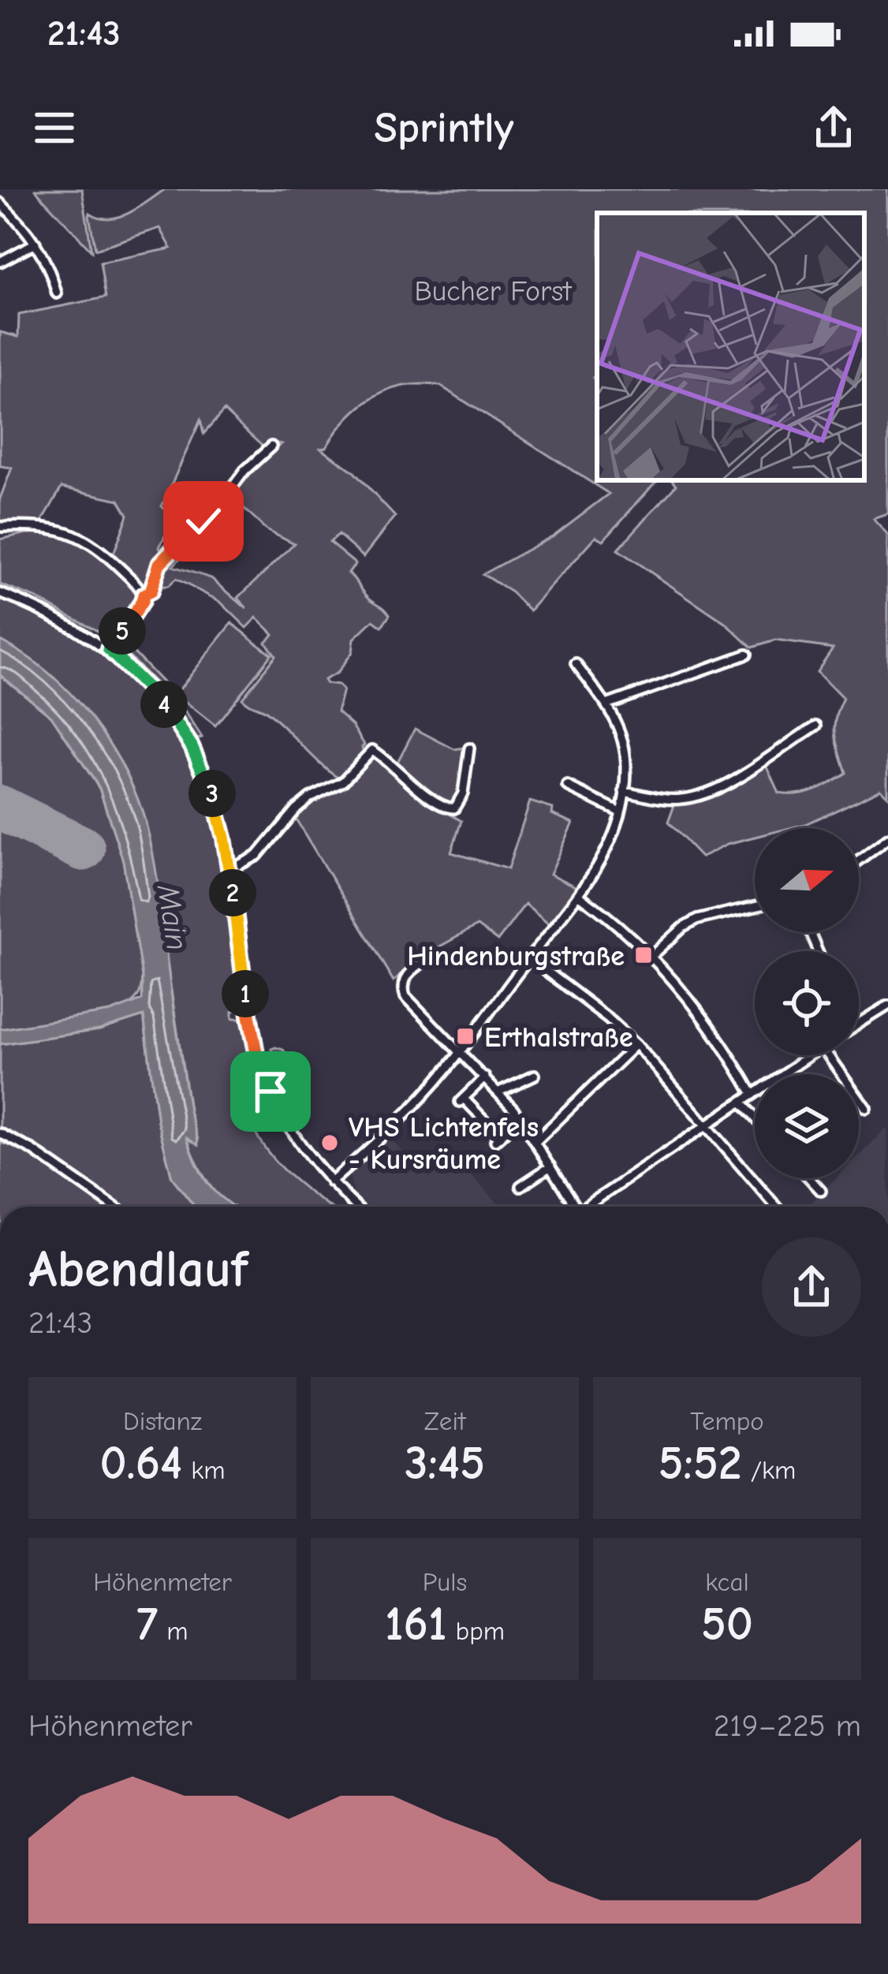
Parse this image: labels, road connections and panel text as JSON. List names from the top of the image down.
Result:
{
  "water": ["Main"],
  "parks": ["Bucher Forst"],
  "places": {
    "transit": ["Hindenburgstraße", "Erthalstraße"],
    "other": ["VHS Lichtenfels - Kursräume"]
  },
  "north": "right",
  "page": {
    "status": "21:43",
    "header": "Sprintly",
    "pins": [
      "5",
      "4",
      "3",
      "2",
      "1"
    ],
    "heading": ["Abendlauf", "21:43"],
    "stats": [
      ["Distanz", "0.64 km"],
      ["Zeit", "3:45"],
      ["Tempo", "5:52 /km"],
      ["Höhenmeter", "7 m"],
      ["Puls", "161 bpm"],
      ["kcal", "50"]
    ],
    "chart": ["Höhenmeter", "219–225 m"]
  }
}
